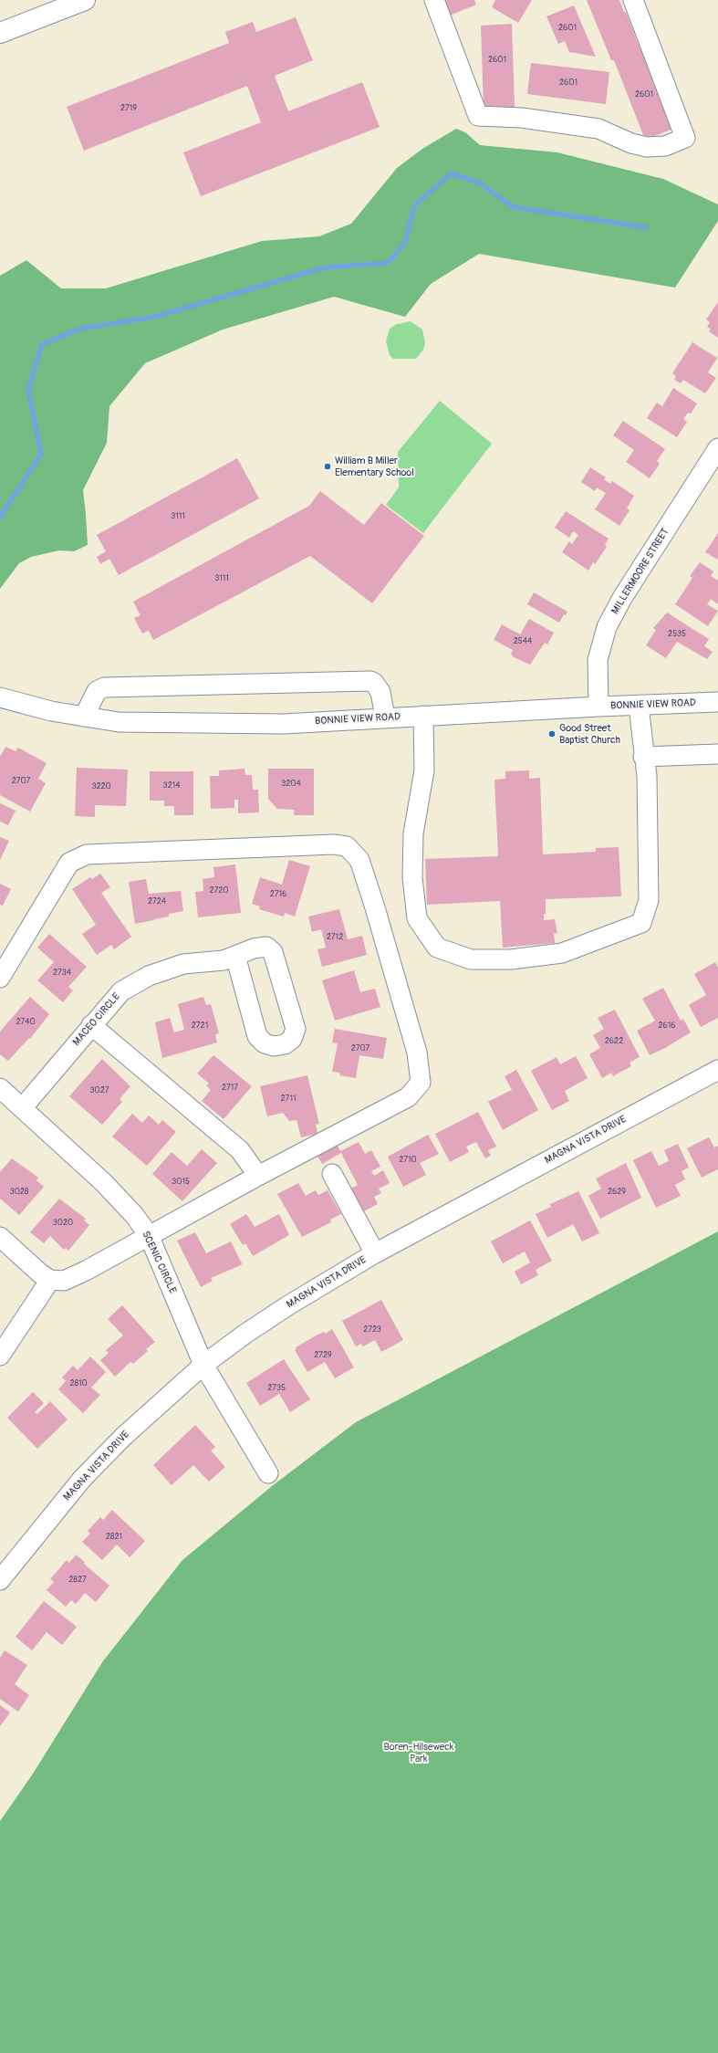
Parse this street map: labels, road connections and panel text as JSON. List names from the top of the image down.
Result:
{
  "streets": {
    "street": [
      "MILLERMOORE STREET",
      "BONNIE VIEW ROAD",
      "MACEO CIRCLE",
      "MAGNA VISTA DRIVE",
      "SCENIC CIRCLE"
    ]
  },
  "crossings": [
    ["MILLERMOORE STREET", "BONNIE VIEW ROAD"],
    ["MACEO CIRCLE", "SCENIC CIRCLE"],
    ["MAGNA VISTA DRIVE", "SCENIC CIRCLE"]
  ],
  "parks": ["Boren-Hilseweck Park"],
  "places": ["William B Miller Elementary School", "Good Street Baptist Church"],
  "house_numbers": [
    "2601",
    "2601",
    "2601",
    "2601",
    "2719",
    "3111",
    "3111",
    "2535",
    "2544",
    "2707",
    "3204",
    "3214",
    "3220",
    "2720",
    "2716",
    "2724",
    "2712",
    "2734",
    "2740",
    "2721",
    "2616",
    "2622",
    "2707",
    "2717",
    "3027",
    "2711",
    "2710",
    "3015",
    "3028",
    "2629",
    "3020",
    "2723",
    "2729",
    "2810",
    "2735",
    "2821",
    "2827"
  ]
}
